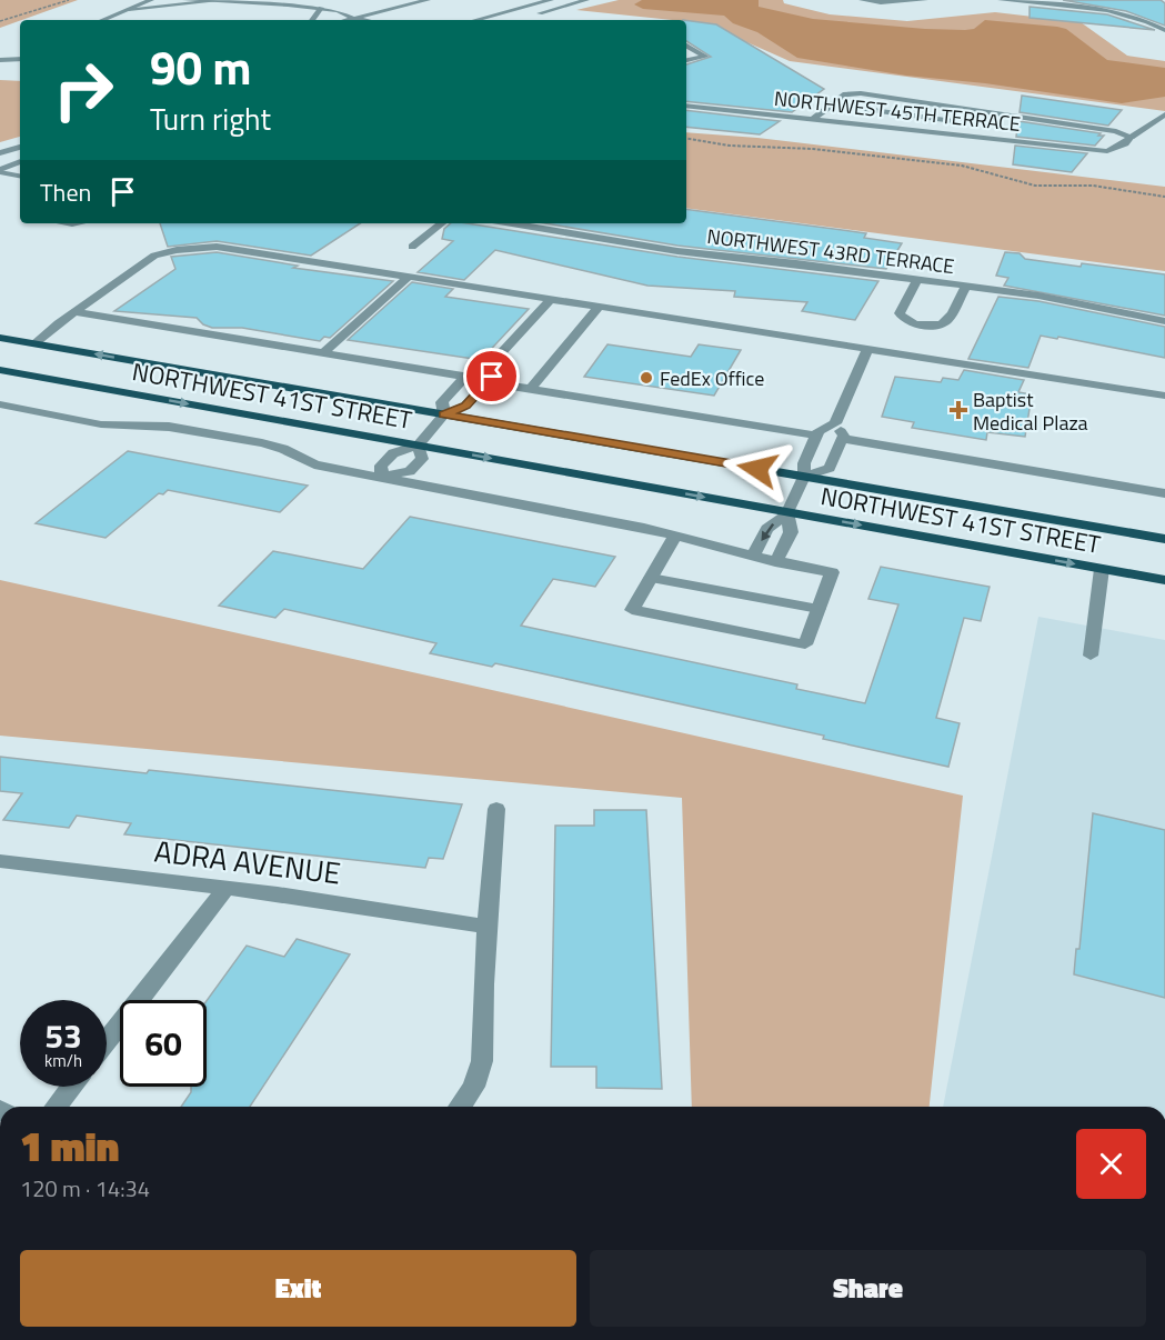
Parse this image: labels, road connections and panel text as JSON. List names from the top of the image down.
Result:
{
  "streets": {
    "main road": ["NORTHWEST 41ST STREET"],
    "street": ["NORTHWEST 45TH TERRACE", "NORTHWEST 43RD TERRACE", "ADRA AVENUE"]
  },
  "places": {
    "other": ["FedEx Office"],
    "health": ["Baptist Medical Plaza"]
  },
  "page": {
    "turn": ["90 m", "Turn right"],
    "then": "Then",
    "speed": "53 km/h",
    "limit": "60",
    "heading": ["1 min", "120 m · 14:34"],
    "buttons": ["Exit", "Share"]
  }
}
